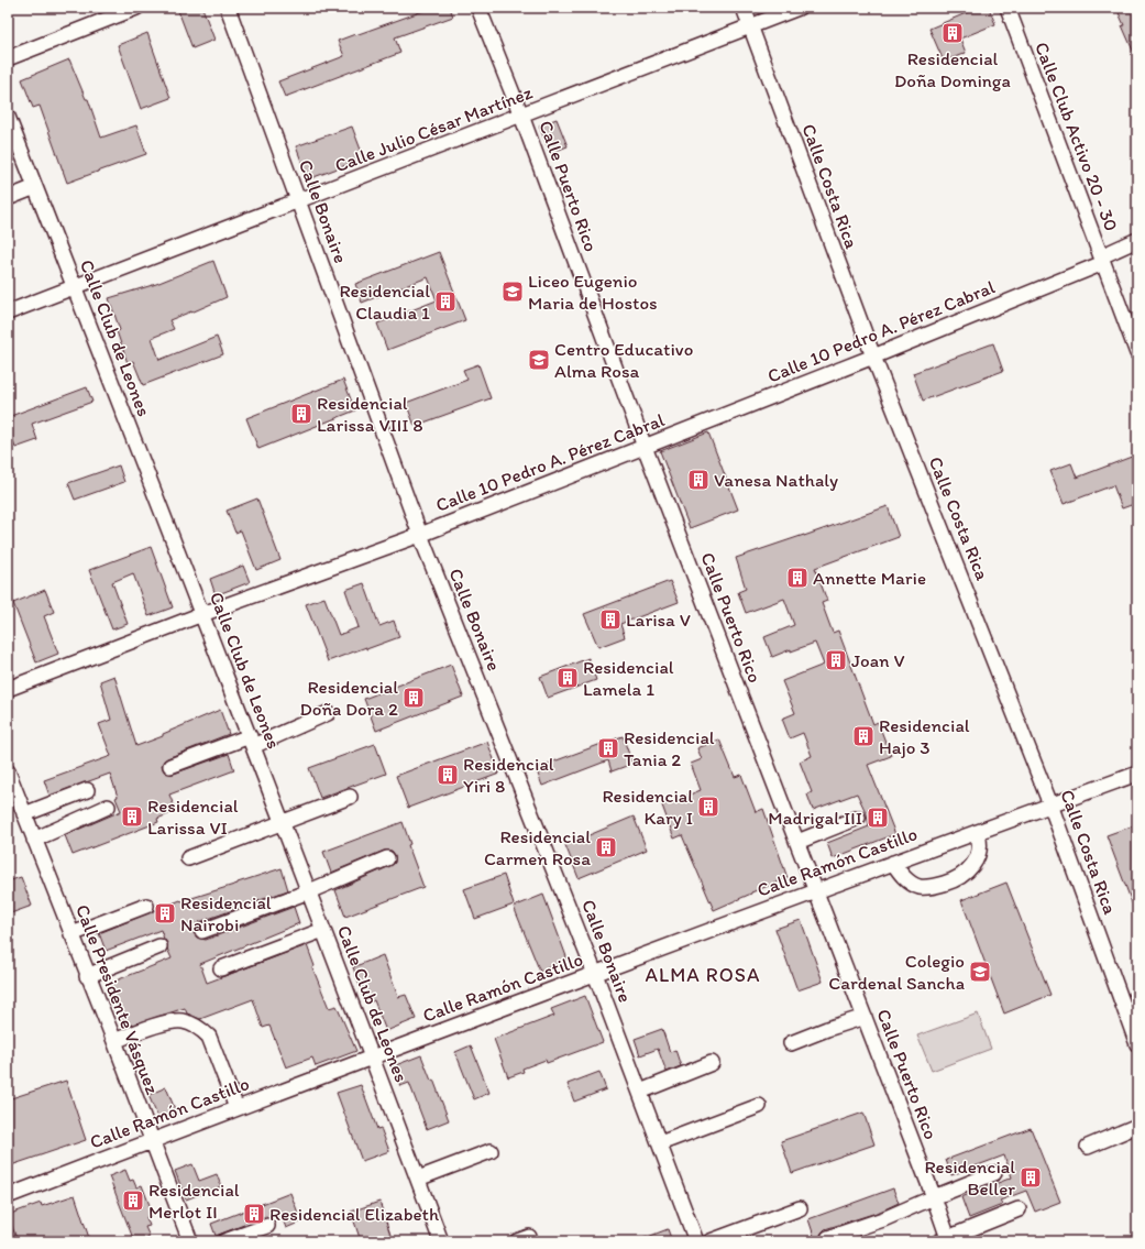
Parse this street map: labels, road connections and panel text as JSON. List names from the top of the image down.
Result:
{
  "streets": {
    "street": [
      "Calle Julio César Martínez",
      "Calle Club Activo 20 - 30",
      "Calle Puerto Rico",
      "Calle Costa Rica",
      "Calle Bonaire",
      "Calle 10 Pedro A. Pérez Cabral",
      "Calle Club de Leones",
      "Calle Ramón Castillo",
      "Calle Presidente Vásquez"
    ]
  },
  "crossings": [
    ["Calle Julio César Martínez", "Calle Puerto Rico"],
    ["Calle Julio César Martínez", "Calle Costa Rica"],
    ["Calle Julio César Martínez", "Calle Bonaire"],
    ["Calle Julio César Martínez", "Calle Club de Leones"],
    ["Calle Club Activo 20 - 30", "Calle 10 Pedro A. Pérez Cabral"],
    ["Calle Puerto Rico", "Calle 10 Pedro A. Pérez Cabral"],
    ["Calle Puerto Rico", "Calle Ramón Castillo"],
    ["Calle Costa Rica", "Calle 10 Pedro A. Pérez Cabral"],
    ["Calle Costa Rica", "Calle Ramón Castillo"],
    ["Calle Bonaire", "Calle 10 Pedro A. Pérez Cabral"],
    ["Calle Bonaire", "Calle Ramón Castillo"],
    ["Calle 10 Pedro A. Pérez Cabral", "Calle Club de Leones"],
    ["Calle Club de Leones", "Calle Ramón Castillo"],
    ["Calle Ramón Castillo", "Calle Presidente Vásquez"]
  ],
  "districts": ["ALMA ROSA"],
  "places": {
    "building": [
      "Residencial Doña Dominga",
      "Residencial Claudia 1",
      "Residencial Larissa VIII 8",
      "Vanesa Nathaly",
      "Annette Marie",
      "Larisa V",
      "Joan V",
      "Residencial Lamela 1",
      "Residencial Doña Dora 2",
      "Residencial Hajo 3",
      "Residencial Tania 2",
      "Residencial Yiri 8",
      "Residencial Kary I",
      "Residencial Larissa VI",
      "Madrigal III",
      "Residencial Carmen Rosa",
      "Residencial Nairobi",
      "Residencial Beller",
      "Residencial Merlot II",
      "Residencial Elizabeth"
    ],
    "school or university": ["Liceo Eugenio Maria de Hostos", "Centro Educativo Alma Rosa", "Colegio Cardenal Sancha"]
  }
}
